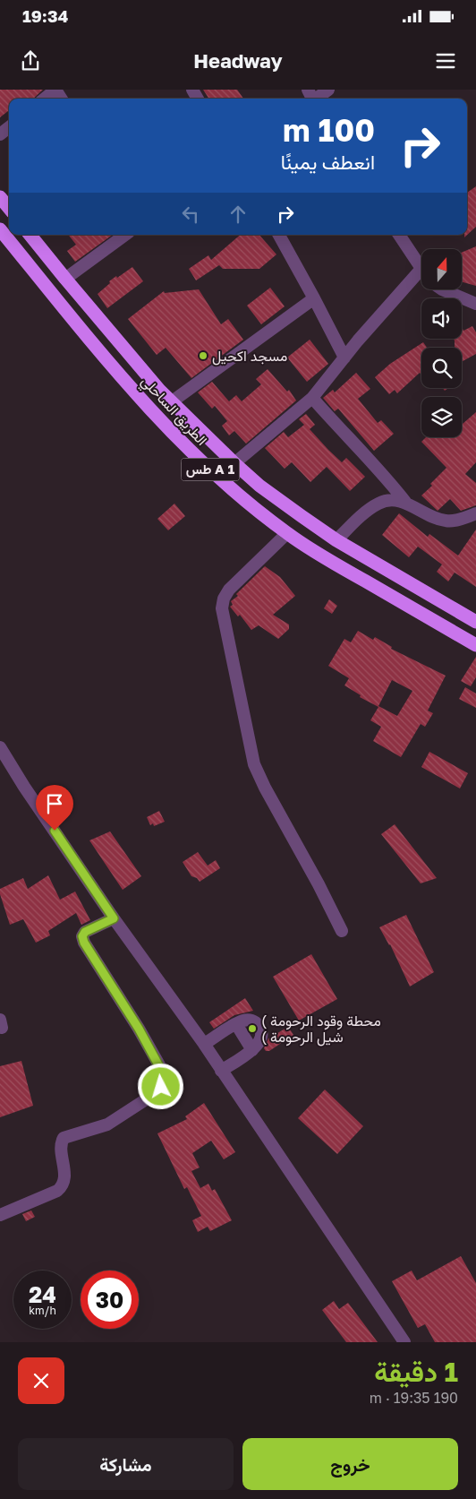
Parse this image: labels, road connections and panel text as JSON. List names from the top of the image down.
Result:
{
  "streets": {
    "highway": ["الطريق الساحلي", "طس A 1"]
  },
  "places": ["مسجد اكحيل", "( محطة وقود الرحومة ( شيل الرحومة"],
  "north": "top",
  "page": {
    "status": "19:34",
    "header": "Headway",
    "turn": ["100 m", "انعطف يمينًا"],
    "speed": "24 km/h",
    "limit": "30",
    "heading": ["1 دقيقة", "190 m · 19:35"],
    "buttons": ["خروج", "مشاركة"]
  }
}
